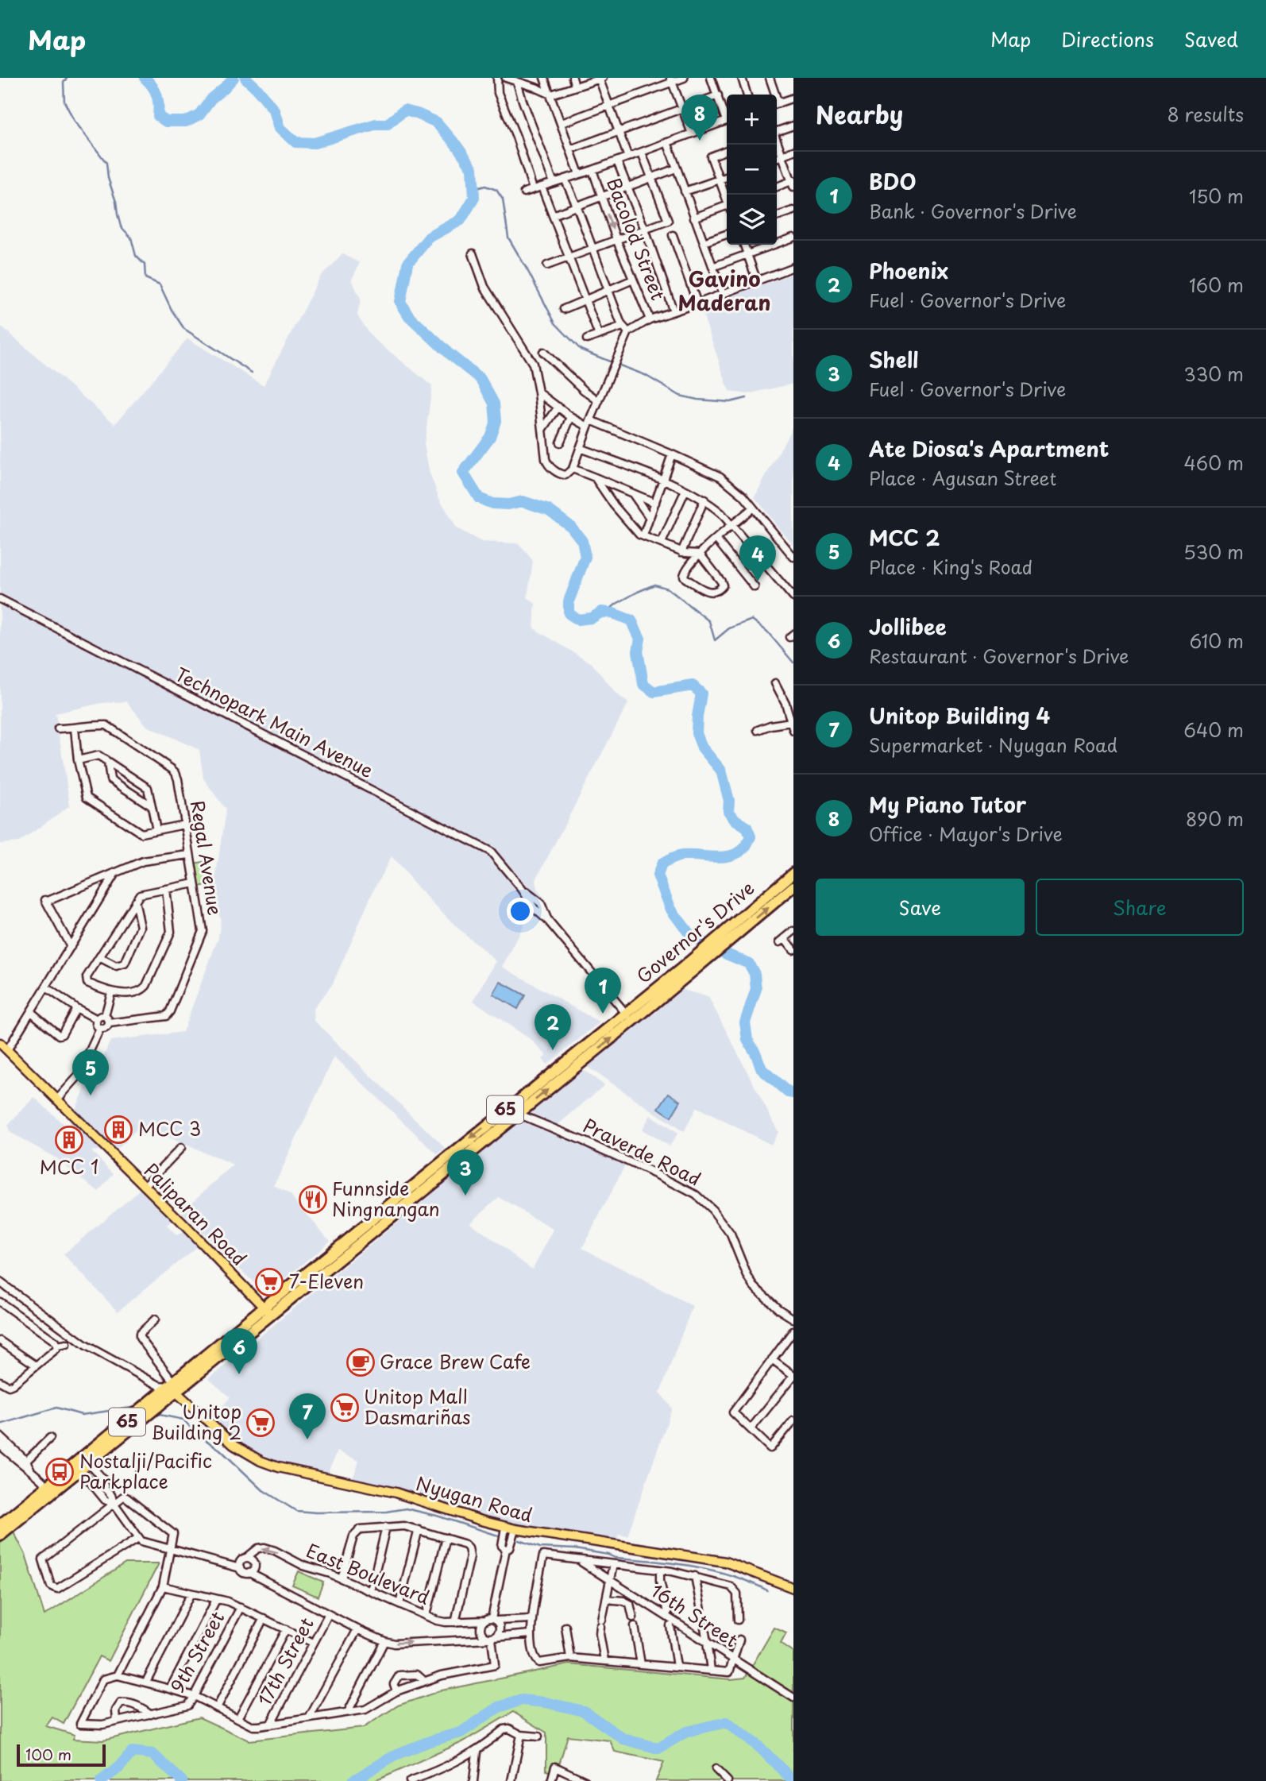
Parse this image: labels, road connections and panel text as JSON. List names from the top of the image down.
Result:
{
  "streets": {
    "highway": ["Governor's Drive", "65"],
    "main road": ["Paliparan Road", "Nyugan Road"],
    "street": [
      "Bacolod Street",
      "Technopark Main Avenue",
      "Regal Avenue",
      "Praverde Road",
      "East Boulevard",
      "16th Street",
      "9th Street",
      "17th Street"
    ]
  },
  "crossings": [
    ["Technopark Main Avenue", "Governor's Drive"],
    ["Governor's Drive", "Praverde Road"],
    ["Governor's Drive", "Paliparan Road"],
    ["Governor's Drive", "Nyugan Road"]
  ],
  "districts": ["Gavino Maderan"],
  "places": {
    "building": ["MCC 3", "MCC 1"],
    "restaurant": ["Funnside Ningnangan"],
    "supermarket": ["7-Eleven", "Unitop Mall Dasmariñas", "Unitop Building 2"],
    "cafe": ["Grace Brew Cafe"],
    "bus stop": ["Nostalji/Pacific Parkplace"]
  },
  "scale_bar": "100 m",
  "page": {
    "header": "Map",
    "nav": ["Map", "Directions", "Saved"],
    "heading": ["Nearby", "8 results"],
    "map_buttons": ["+", "−"],
    "pins": [
      "8",
      "4",
      "1",
      "2",
      "5",
      "3",
      "6",
      "7"
    ],
    "list": [
      {
        "mark": "1",
        "name": "BDO",
        "note": "Bank · Governor's Drive",
        "value": "150 m"
      },
      {
        "mark": "2",
        "name": "Phoenix",
        "note": "Fuel · Governor's Drive",
        "value": "160 m"
      },
      {
        "mark": "3",
        "name": "Shell",
        "note": "Fuel · Governor's Drive",
        "value": "330 m"
      },
      {
        "mark": "4",
        "name": "Ate Diosa's Apartment",
        "note": "Place · Agusan Street",
        "value": "460 m"
      },
      {
        "mark": "5",
        "name": "MCC 2",
        "note": "Place · King's Road",
        "value": "530 m"
      },
      {
        "mark": "6",
        "name": "Jollibee",
        "note": "Restaurant · Governor's Drive",
        "value": "610 m"
      },
      {
        "mark": "7",
        "name": "Unitop Building 4",
        "note": "Supermarket · Nyugan Road",
        "value": "640 m"
      },
      {
        "mark": "8",
        "name": "My Piano Tutor",
        "note": "Office · Mayor's Drive",
        "value": "890 m"
      }
    ],
    "buttons": ["Save", "Share"],
    "scale": "100 m"
  }
}
